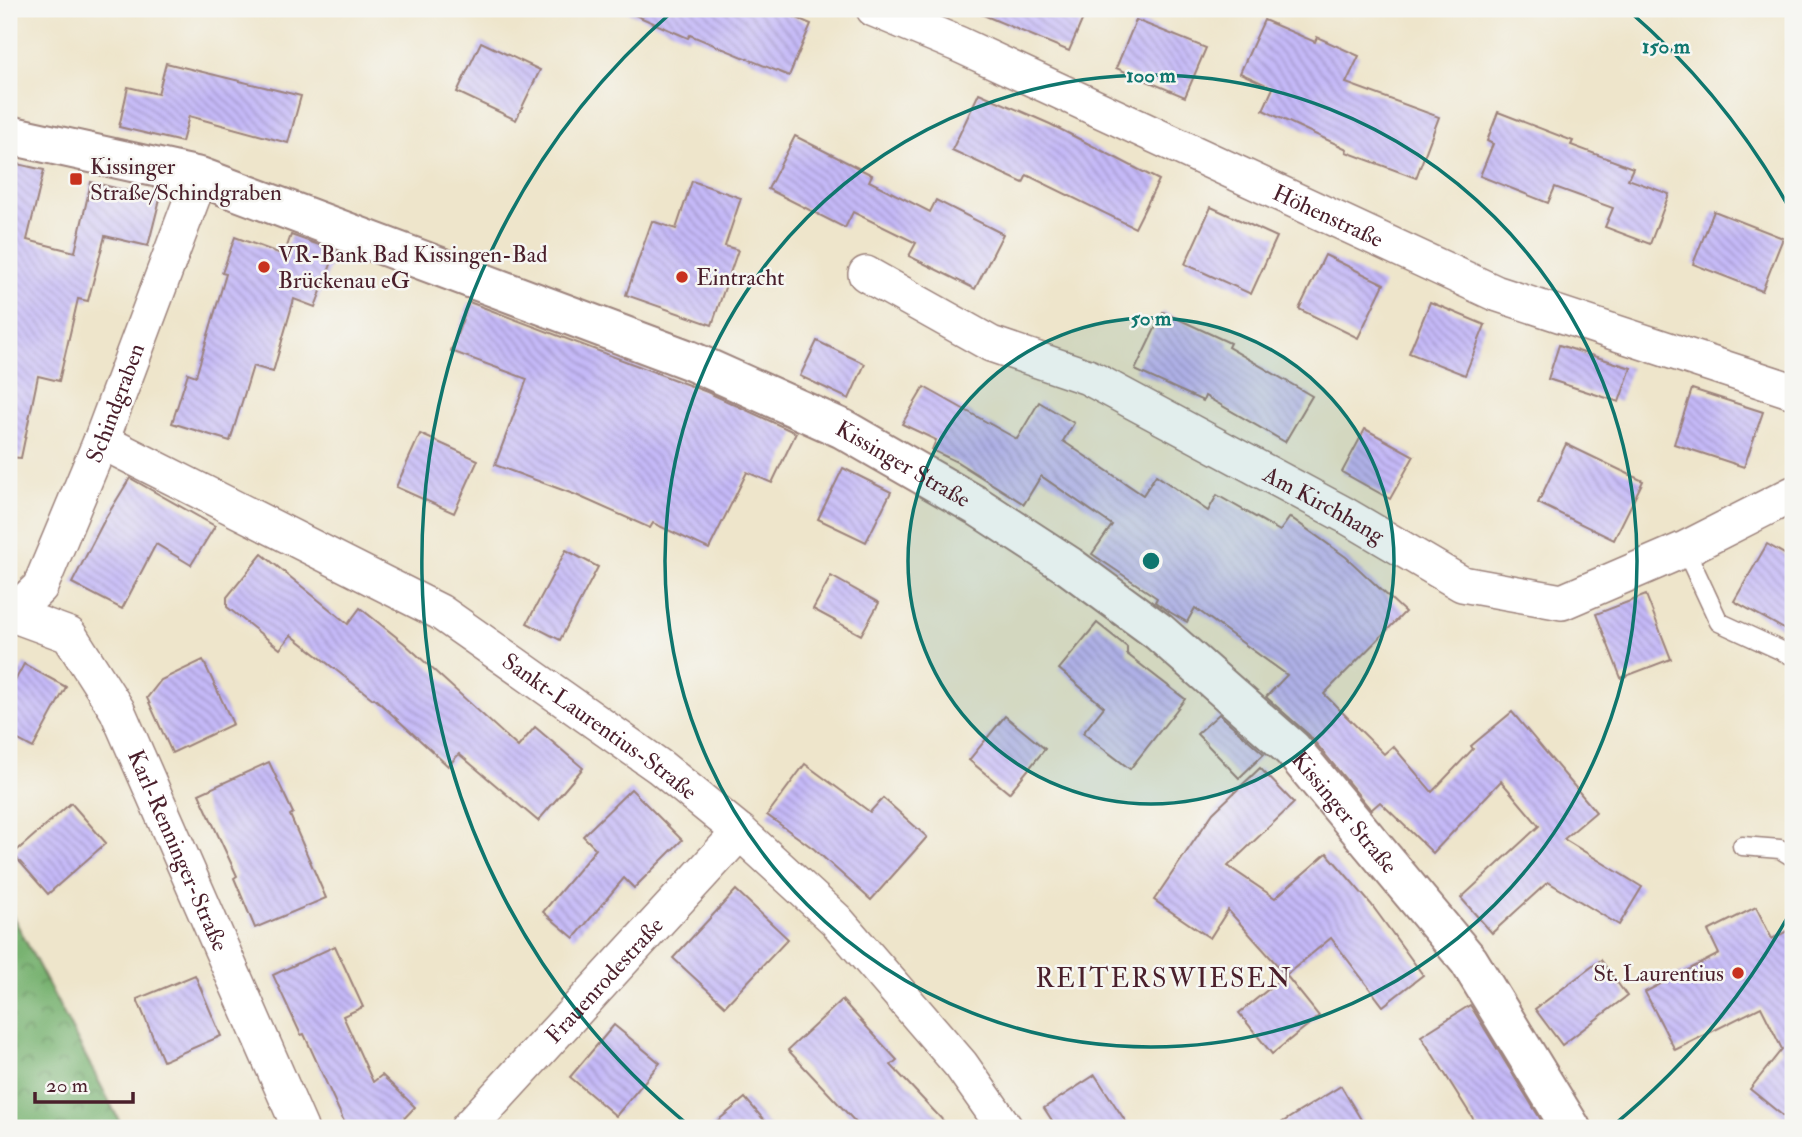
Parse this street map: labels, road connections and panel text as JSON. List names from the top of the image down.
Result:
{
  "streets": {
    "street": [
      "Höhenstraße",
      "Schindgraben",
      "Kissinger Straße",
      "Am Kirchhang",
      "Sankt-Laurentius-Straße",
      "Karl-Renninger-Straße",
      "Frauenrodestraße"
    ]
  },
  "crossings": [
    ["Schindgraben", "Kissinger Straße"],
    ["Schindgraben", "Sankt-Laurentius-Straße"],
    ["Schindgraben", "Karl-Renninger-Straße"],
    ["Sankt-Laurentius-Straße", "Frauenrodestraße"]
  ],
  "districts": ["REITERSWIESEN"],
  "places": {
    "transit": ["Kissinger Straße/Schindgraben"],
    "other": ["VR-Bank Bad Kissingen-Bad Brückenau eG", "Eintracht", "St. Laurentius"]
  },
  "scale_bar": "20 m",
  "rings": ["150 m", "100 m", "50 m"]
}
